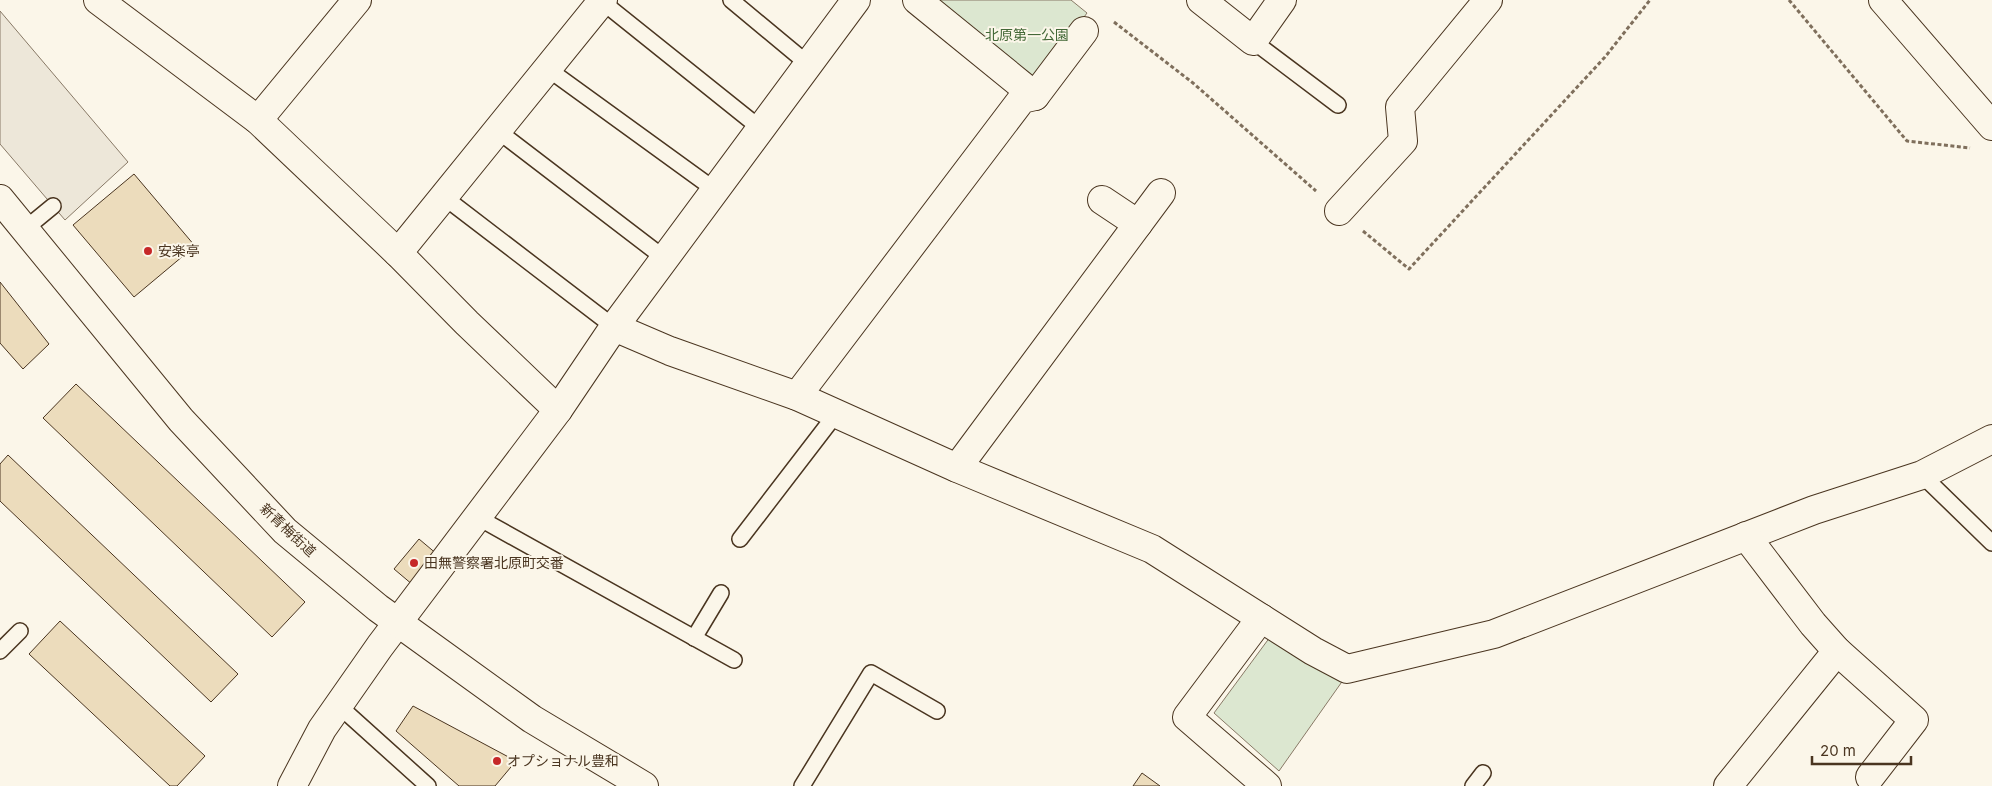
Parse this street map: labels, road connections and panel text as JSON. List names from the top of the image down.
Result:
{
  "streets": {
    "street": ["新青梅街道"]
  },
  "parks": ["北原第一公園"],
  "places": ["安楽亭", "田無警察署北原町交番", "オプショナル豊和"],
  "scale_bar": "20 m"
}
